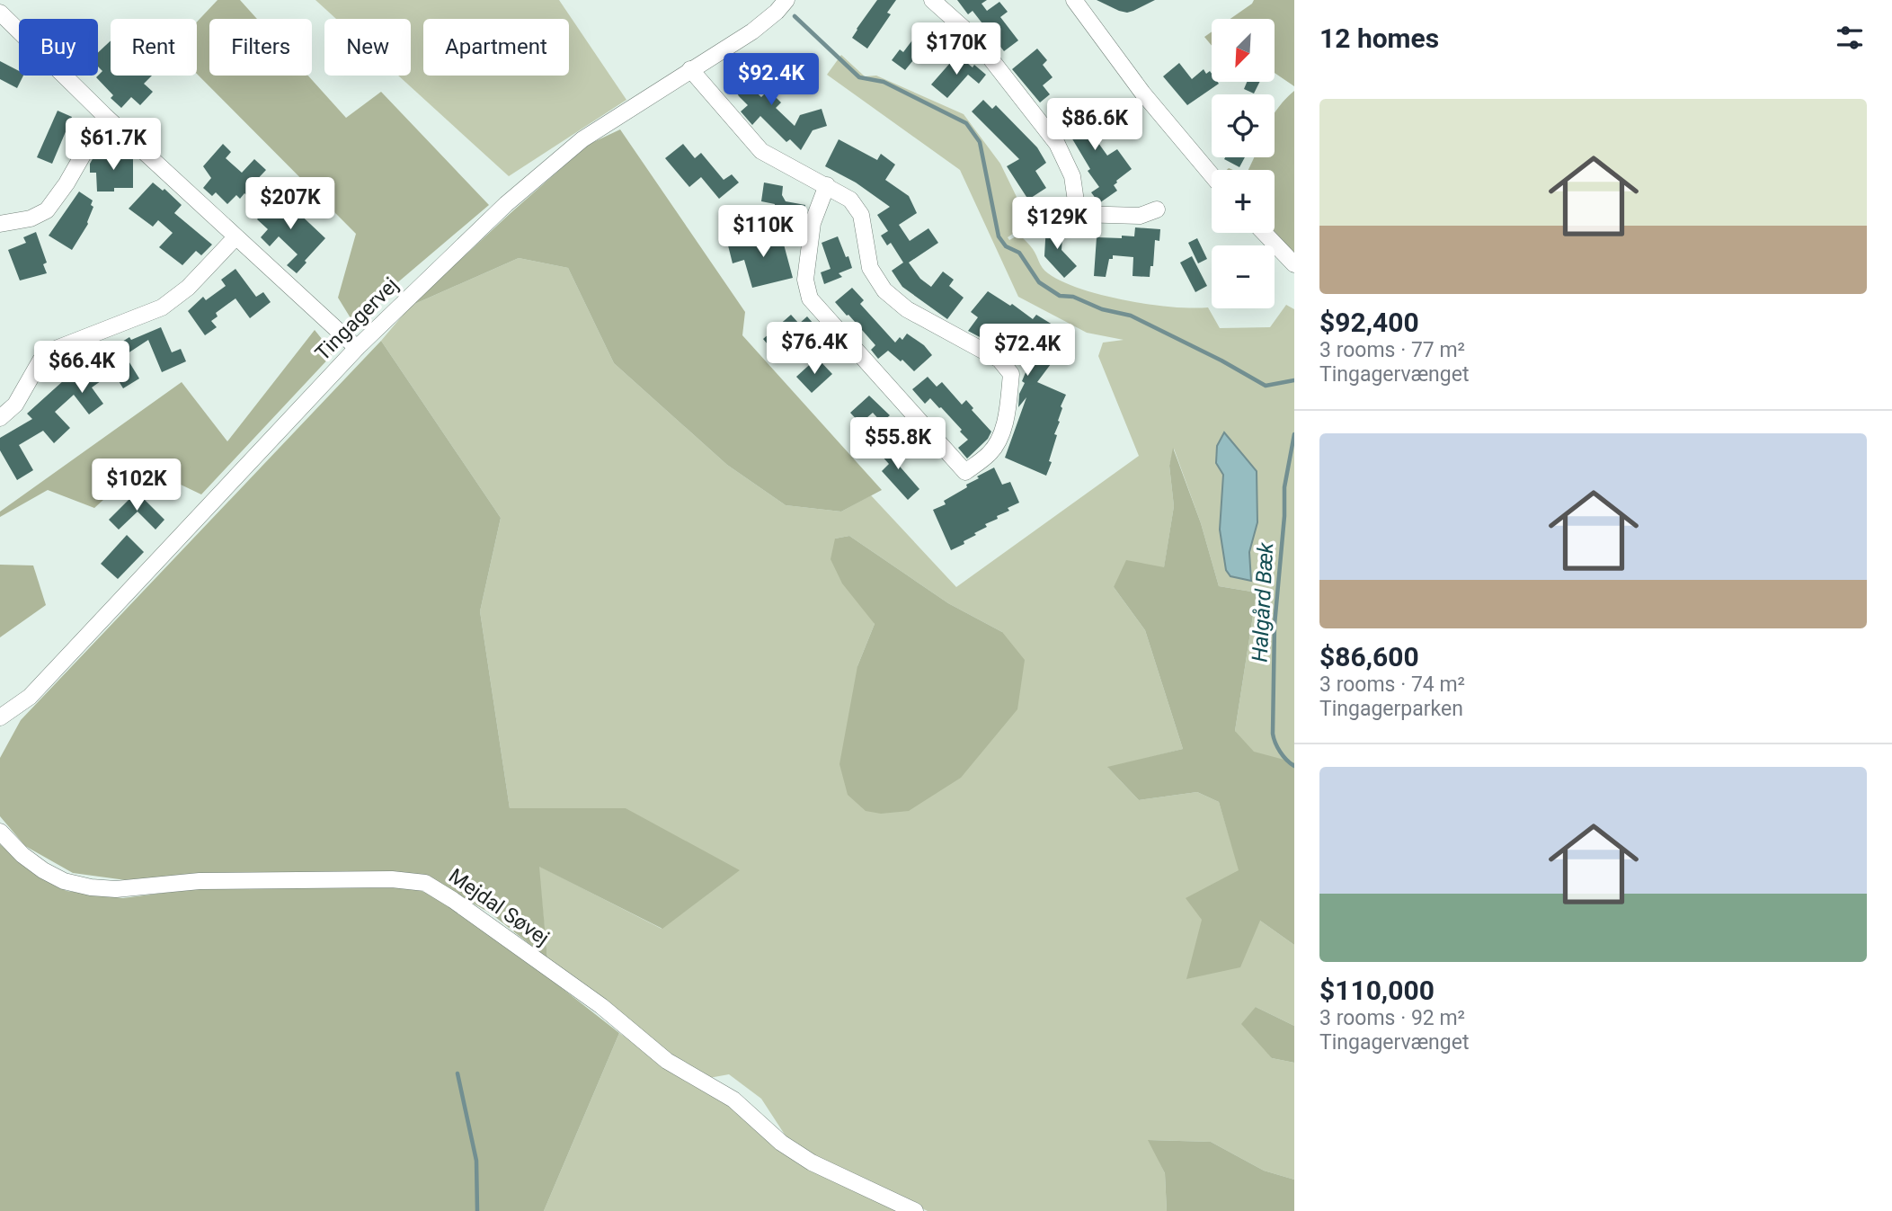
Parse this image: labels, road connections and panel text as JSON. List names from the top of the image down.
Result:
{
  "streets": {
    "street": ["Tingagervej", "Mejdal Søvej"]
  },
  "water": ["Halgård Bæk"],
  "north": "bottom left",
  "page": {
    "heading": "12 homes",
    "map_buttons": ["+", "−"],
    "chip": [
      "Buy",
      "Rent",
      "Filters",
      "New",
      "Apartment"
    ],
    "price": [
      "$170K",
      "$92.4K",
      "$86.6K",
      "$61.7K",
      "$207K",
      "$129K",
      "$110K",
      "$76.4K",
      "$72.4K",
      "$66.4K",
      "$55.8K",
      "$102K"
    ],
    "list": [
      {
        "name": "$92,400",
        "note": "3 rooms · 77 m² · Tingagervænget"
      },
      {
        "name": "$86,600",
        "note": "3 rooms · 74 m² · Tingagerparken"
      },
      {
        "name": "$110,000",
        "note": "3 rooms · 92 m² · Tingagervænget"
      }
    ]
  }
}
